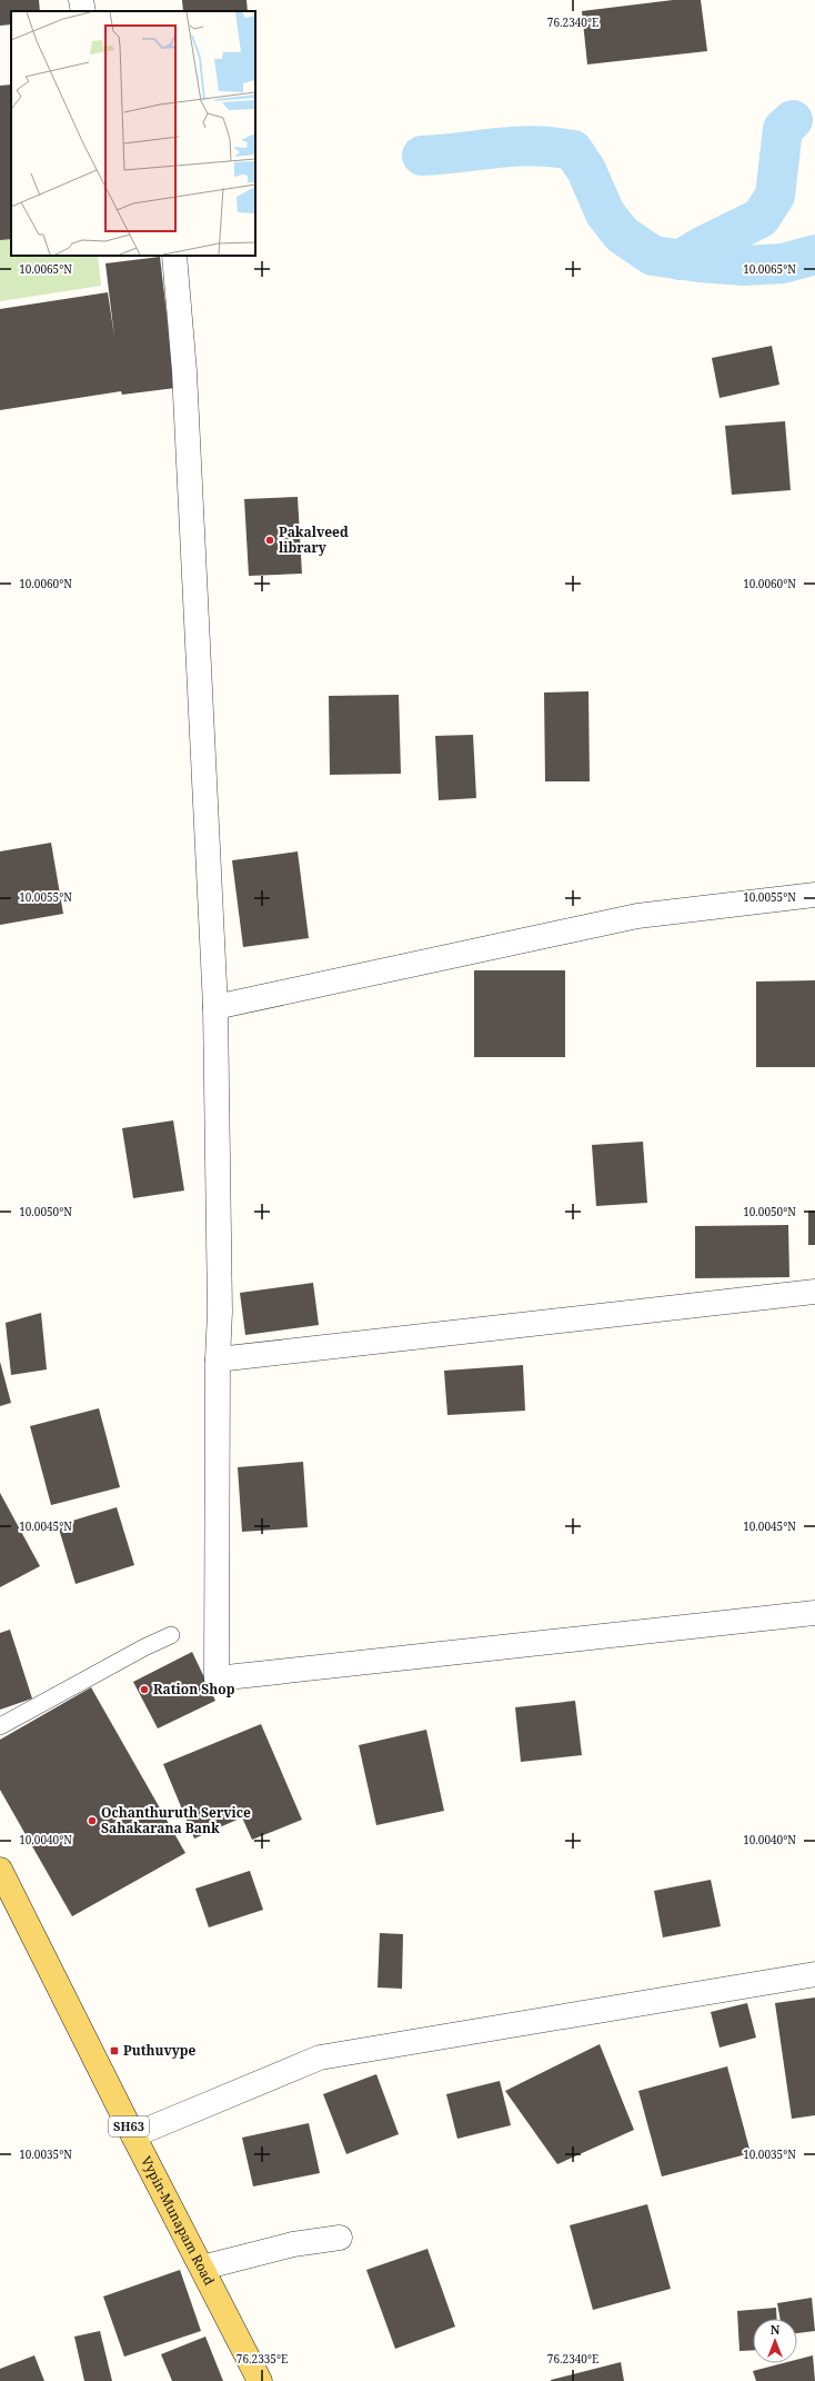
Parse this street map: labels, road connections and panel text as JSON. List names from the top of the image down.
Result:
{
  "streets": {
    "main road": ["SH63", "Vypin-Munapam Road"]
  },
  "places": {
    "other": ["Pakalveed library", "Ration Shop", "Ochanthuruth Service Sahakarana Bank"],
    "transit": ["Puthuvype"]
  },
  "north": "top",
  "coordinates": [
    "76.2340°E",
    "10.0065°N",
    "10.0060°N",
    "10.0055°N",
    "10.0050°N",
    "10.0045°N",
    "10.0040°N",
    "10.0035°N",
    "76.2335°E"
  ]
}
